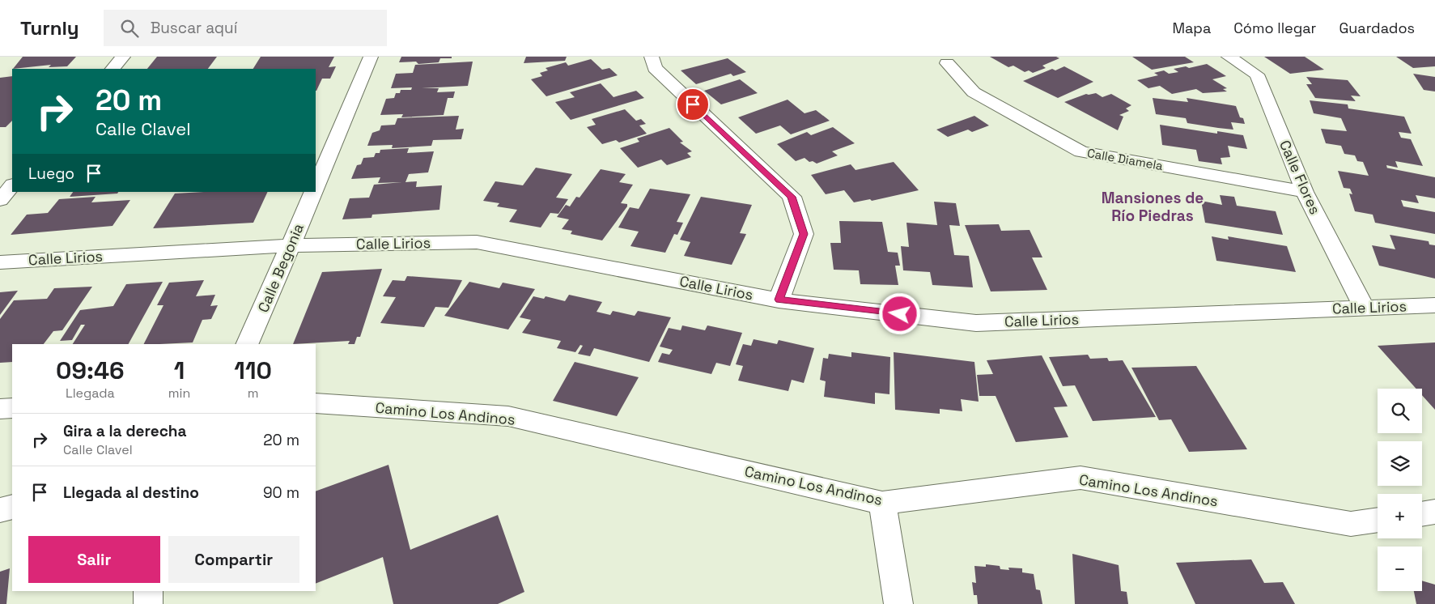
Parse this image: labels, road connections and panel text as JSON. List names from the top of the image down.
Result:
{
  "streets": {
    "street": [
      "Calle Diamela",
      "Calle Flores",
      "Calle Lirios",
      "Calle Begonia",
      "Camino Los Andinos"
    ]
  },
  "crossings": [
    ["Calle Diamela", "Calle Flores"],
    ["Calle Flores", "Calle Lirios"],
    ["Calle Lirios", "Calle Begonia"]
  ],
  "districts": ["Mansiones de Río Piedras"],
  "page": {
    "header": "Turnly",
    "search": "Buscar aquí",
    "nav": ["Mapa", "Cómo llegar", "Guardados"],
    "turn": ["20 m", "Calle Clavel"],
    "then": "Luego",
    "eta": [
      "09:46",
      "Llegada",
      "1",
      "min",
      "110",
      "m"
    ],
    "map_buttons": ["+", "−"],
    "list": [
      {
        "name": "Gira a la derecha",
        "note": "Calle Clavel",
        "value": "20 m"
      },
      {
        "name": "Llegada al destino",
        "value": "90 m"
      }
    ],
    "buttons": ["Salir", "Compartir"]
  }
}
